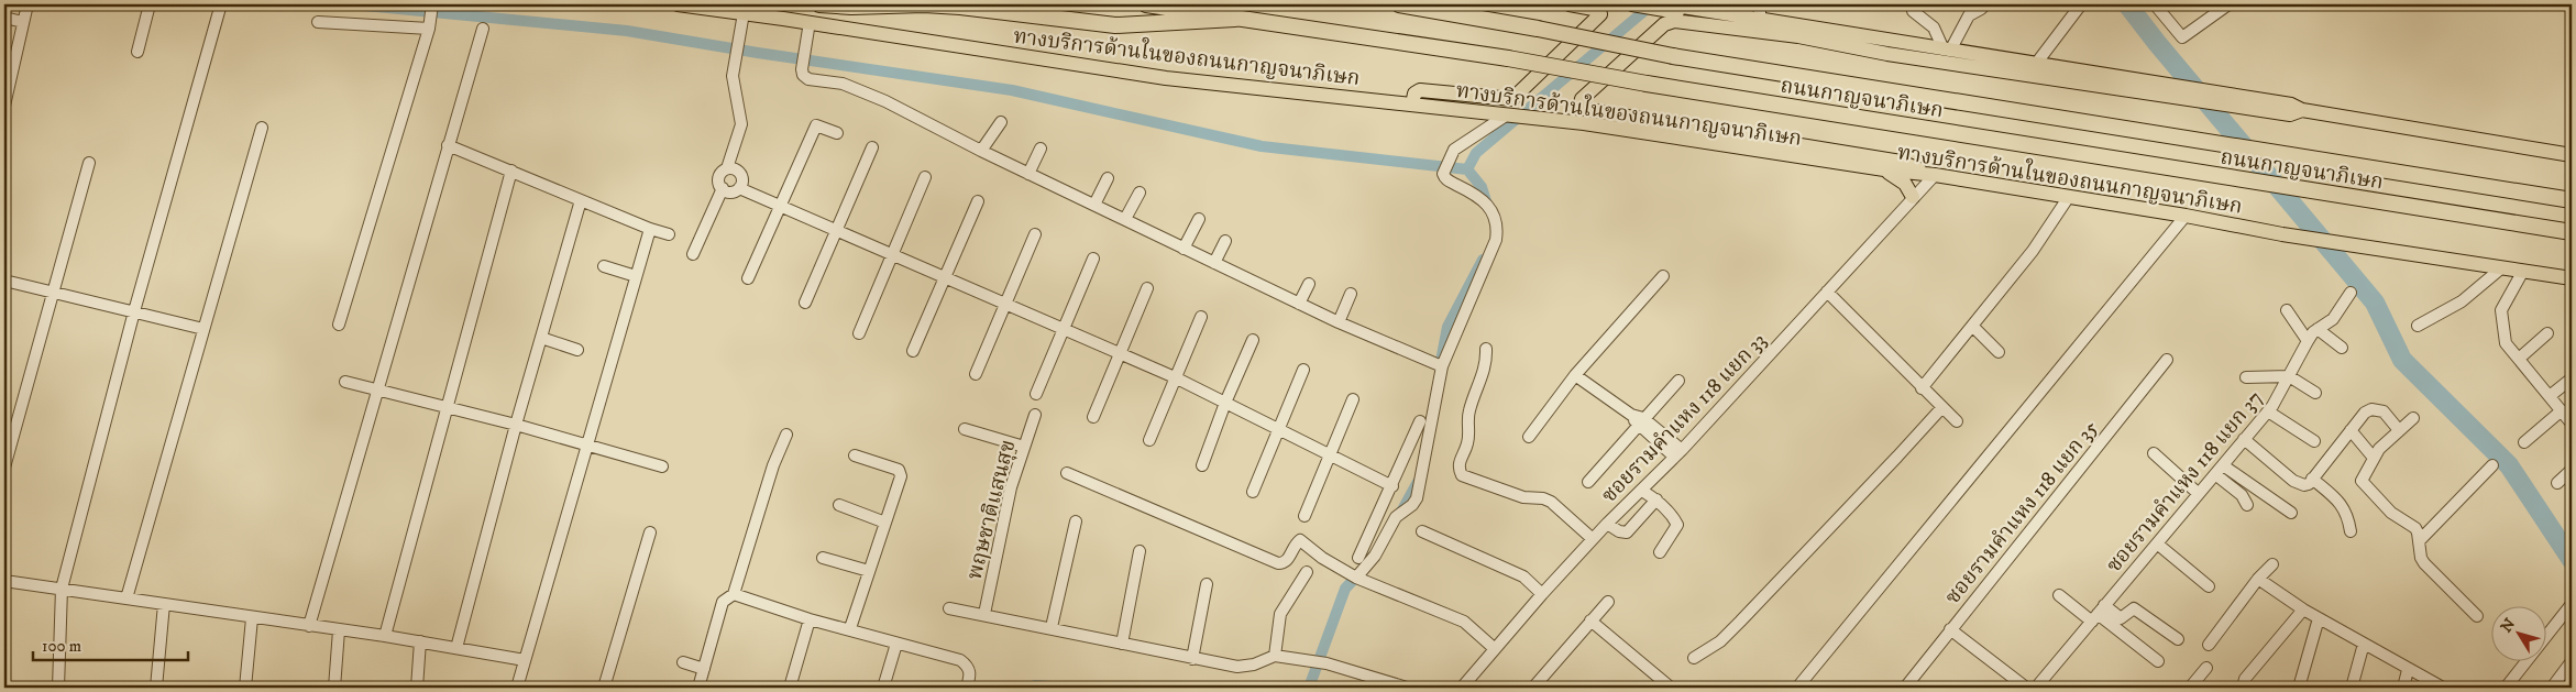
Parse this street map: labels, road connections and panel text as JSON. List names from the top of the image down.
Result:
{
  "streets": {
    "highway": ["ถนนกาญจนาภิเษก"],
    "main road": ["ทางบริการด้านในของถนนกาญจนาภิเษก"],
    "street": [
      "ซอยรามคำแหง 118 แยก 33",
      "ซอยรามคำแหง 118 แยก 37",
      "พฤษชาติแสนสุข",
      "ซอยรามคำแหง 118 แยก 35"
    ]
  },
  "crossings": [
    ["ทางบริการด้านในของถนนกาญจนาภิเษก", "ซอยรามคำแหง 118 แยก 33"]
  ],
  "scale_bar": "100 m",
  "north": "top left"
}
